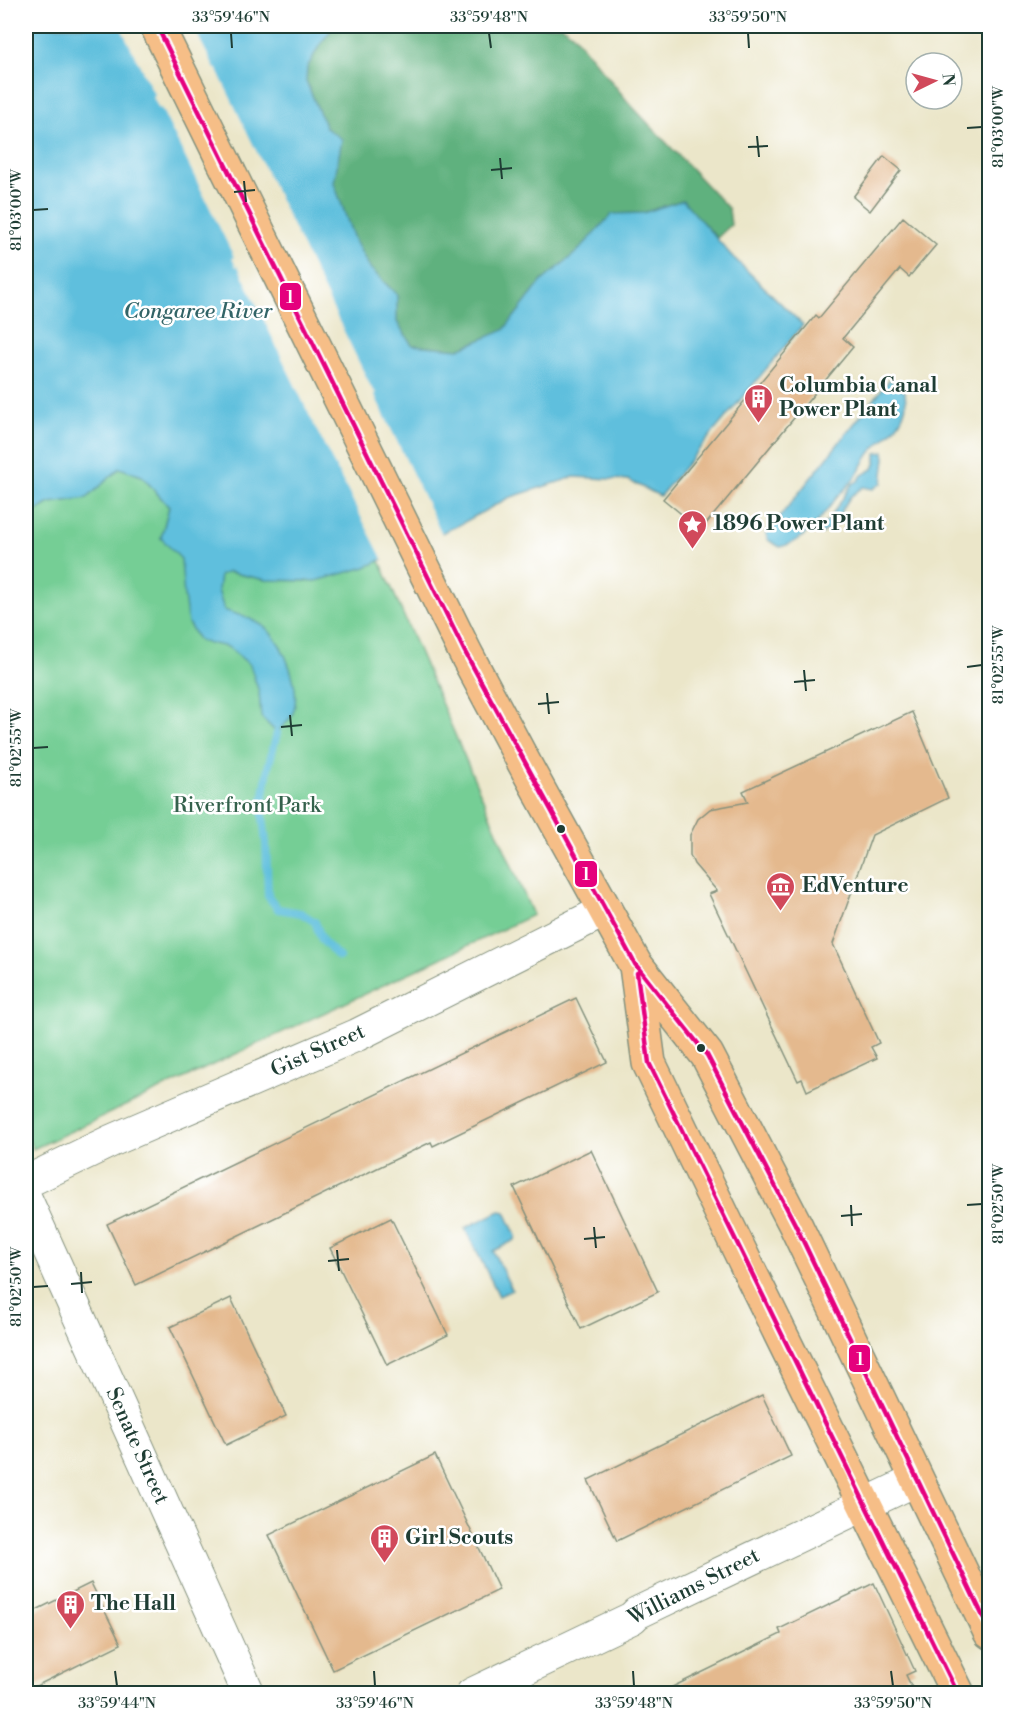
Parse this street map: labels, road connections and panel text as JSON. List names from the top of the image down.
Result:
{
  "streets": {
    "street": ["Gist Street", "Senate Street", "Williams Street"]
  },
  "water": ["Congaree River"],
  "parks": ["Riverfront Park"],
  "places": {
    "building": ["Columbia Canal Power Plant", "Girl Scouts", "The Hall"],
    "place": ["1896 Power Plant"],
    "museum": ["EdVenture"]
  },
  "lines": ["transit line 1"],
  "north": "right",
  "coordinates": [
    "33°59'46\"N",
    "33°59'48\"N",
    "33°59'50\"N",
    "81°03'00\"W",
    "81°02'55\"W",
    "81°02'50\"W",
    "33°59'44\"N"
  ]
}
